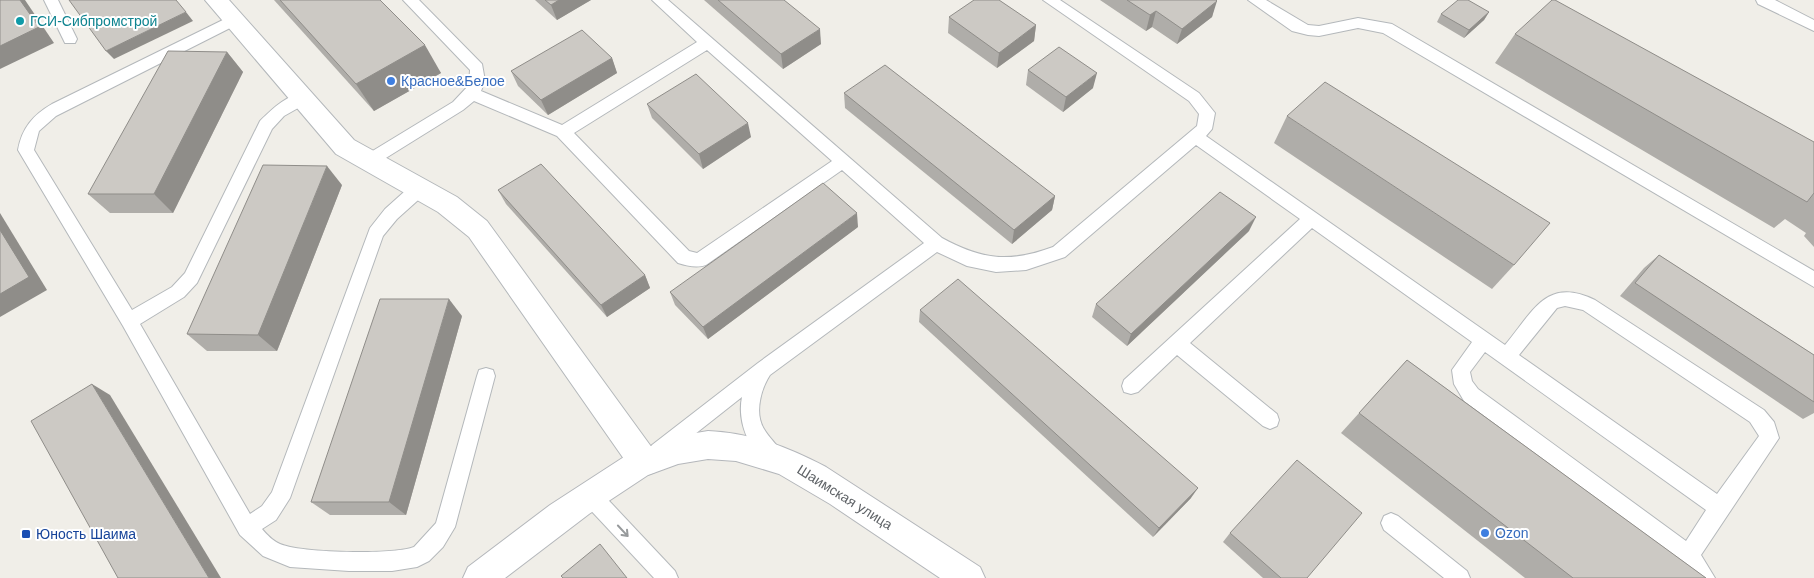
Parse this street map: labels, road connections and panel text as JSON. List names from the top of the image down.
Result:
{
  "streets": {
    "street": ["Шаимская улица"]
  },
  "places": {
    "other": ["ГСИ-Сибпромстрой", "Красное&Белое", "Ozon"],
    "transit": ["Юность Шаима"]
  }
}
